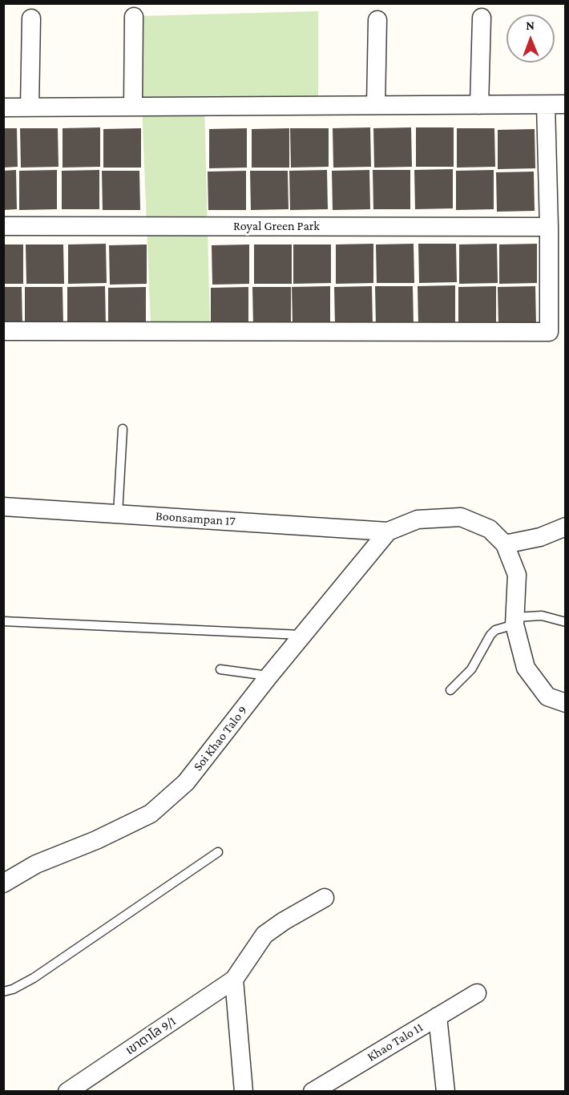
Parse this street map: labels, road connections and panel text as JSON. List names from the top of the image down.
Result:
{
  "streets": {
    "street": [
      "Royal Green Park",
      "Boonsampan 17",
      "Soi Khao Talo 9",
      "เขาตาโล 9/1",
      "Khao Talo 11"
    ]
  },
  "crossings": [
    ["Boonsampan 17", "Soi Khao Talo 9"]
  ],
  "north": "top"
}
